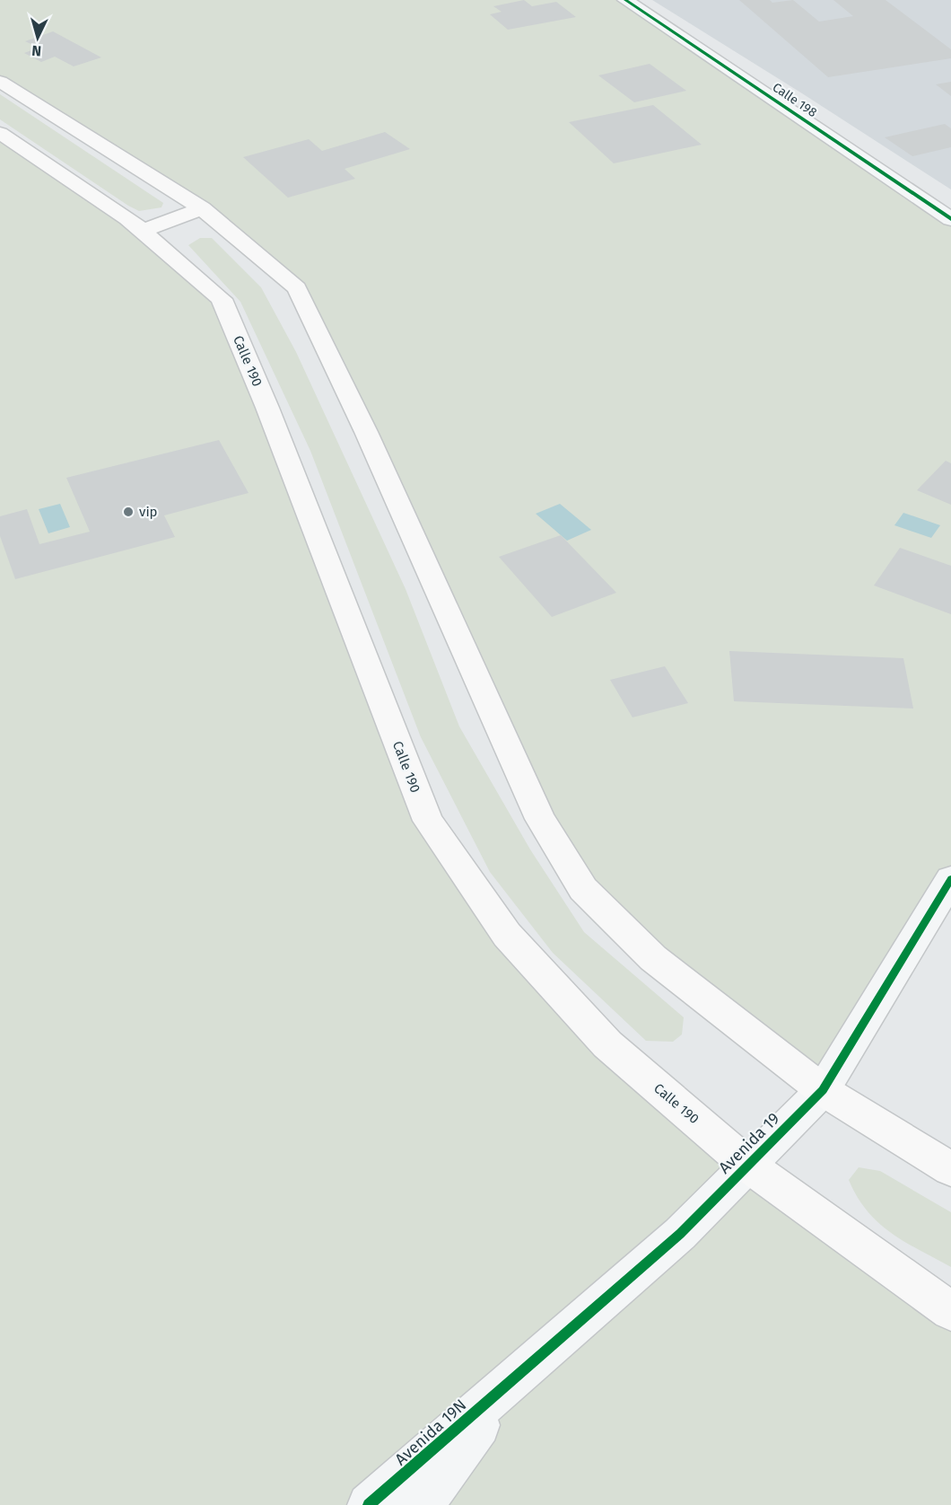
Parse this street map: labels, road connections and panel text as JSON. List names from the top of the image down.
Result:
{
  "streets": {
    "main road": ["Calle 190"],
    "street": ["Calle 198", "Avenida 19", "Avenida 19N"]
  },
  "crossings": [
    ["Calle 190", "Avenida 19"],
    ["Avenida 19", "Avenida 19N"]
  ],
  "places": ["vip"],
  "north": "bottom"
}
